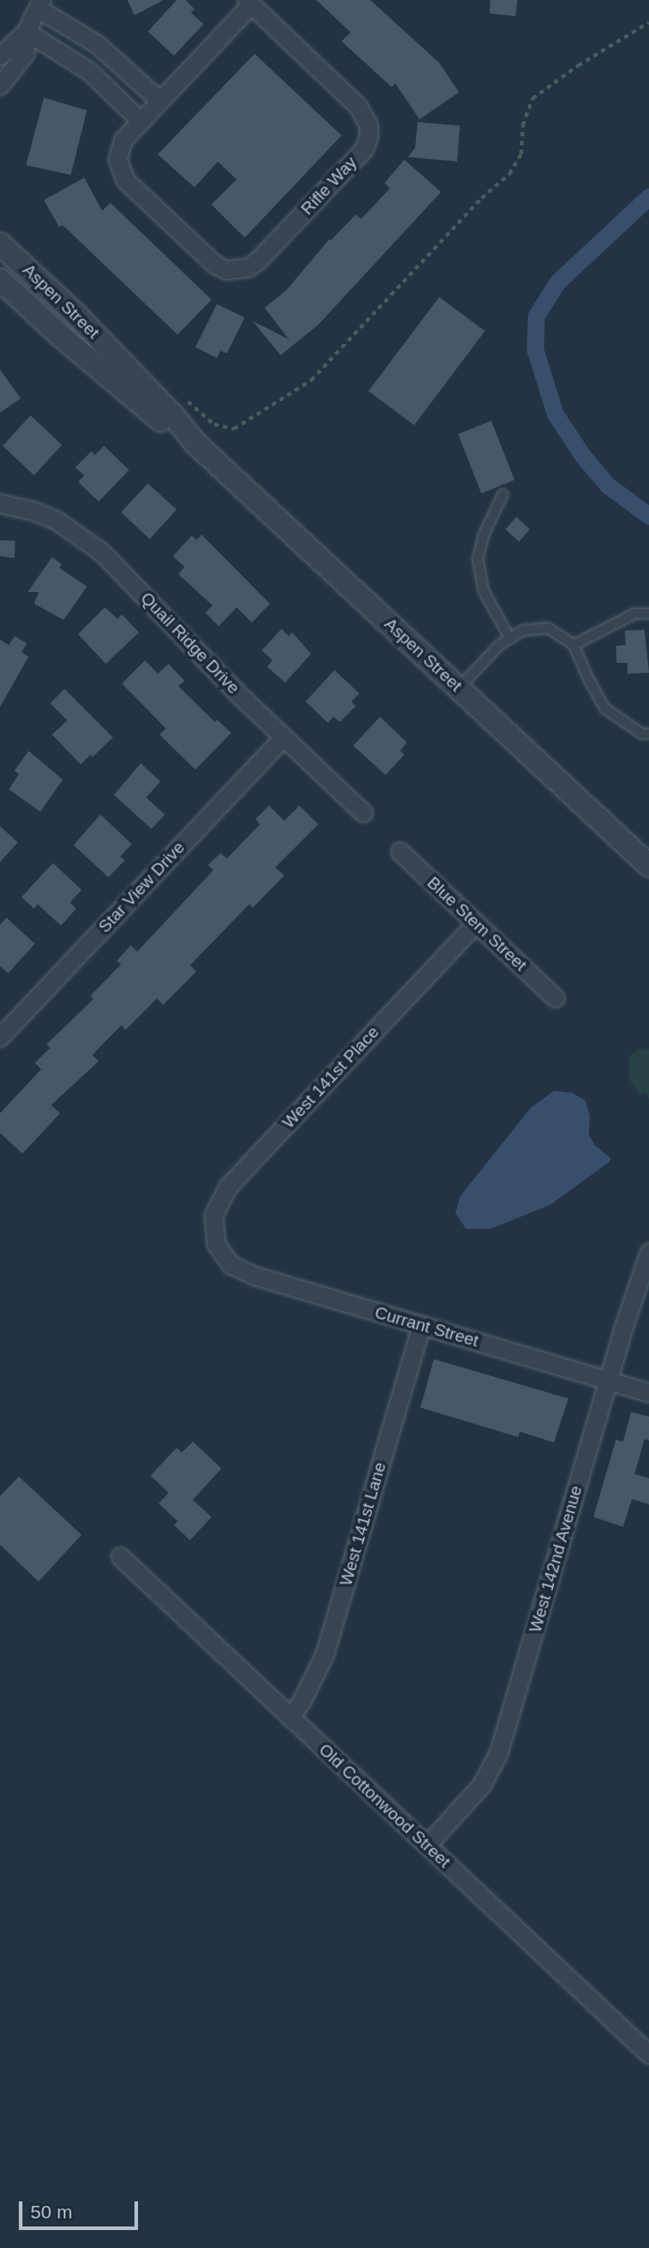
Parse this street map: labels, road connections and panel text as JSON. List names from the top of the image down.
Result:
{
  "streets": {
    "street": [
      "Rifle Way",
      "Aspen Street",
      "Quail Ridge Drive",
      "Star View Drive",
      "Blue Stem Street",
      "West 141st Place",
      "Currant Street",
      "West 141st Lane",
      "West 142nd Avenue",
      "Old Cottonwood Street"
    ]
  },
  "crossings": [
    ["Quail Ridge Drive", "Star View Drive"],
    ["Blue Stem Street", "West 141st Place"],
    ["West 141st Place", "Currant Street"],
    ["Currant Street", "West 141st Lane"],
    ["Currant Street", "West 142nd Avenue"],
    ["West 141st Lane", "Old Cottonwood Street"],
    ["West 142nd Avenue", "Old Cottonwood Street"]
  ],
  "scale_bar": "50 m"
}
